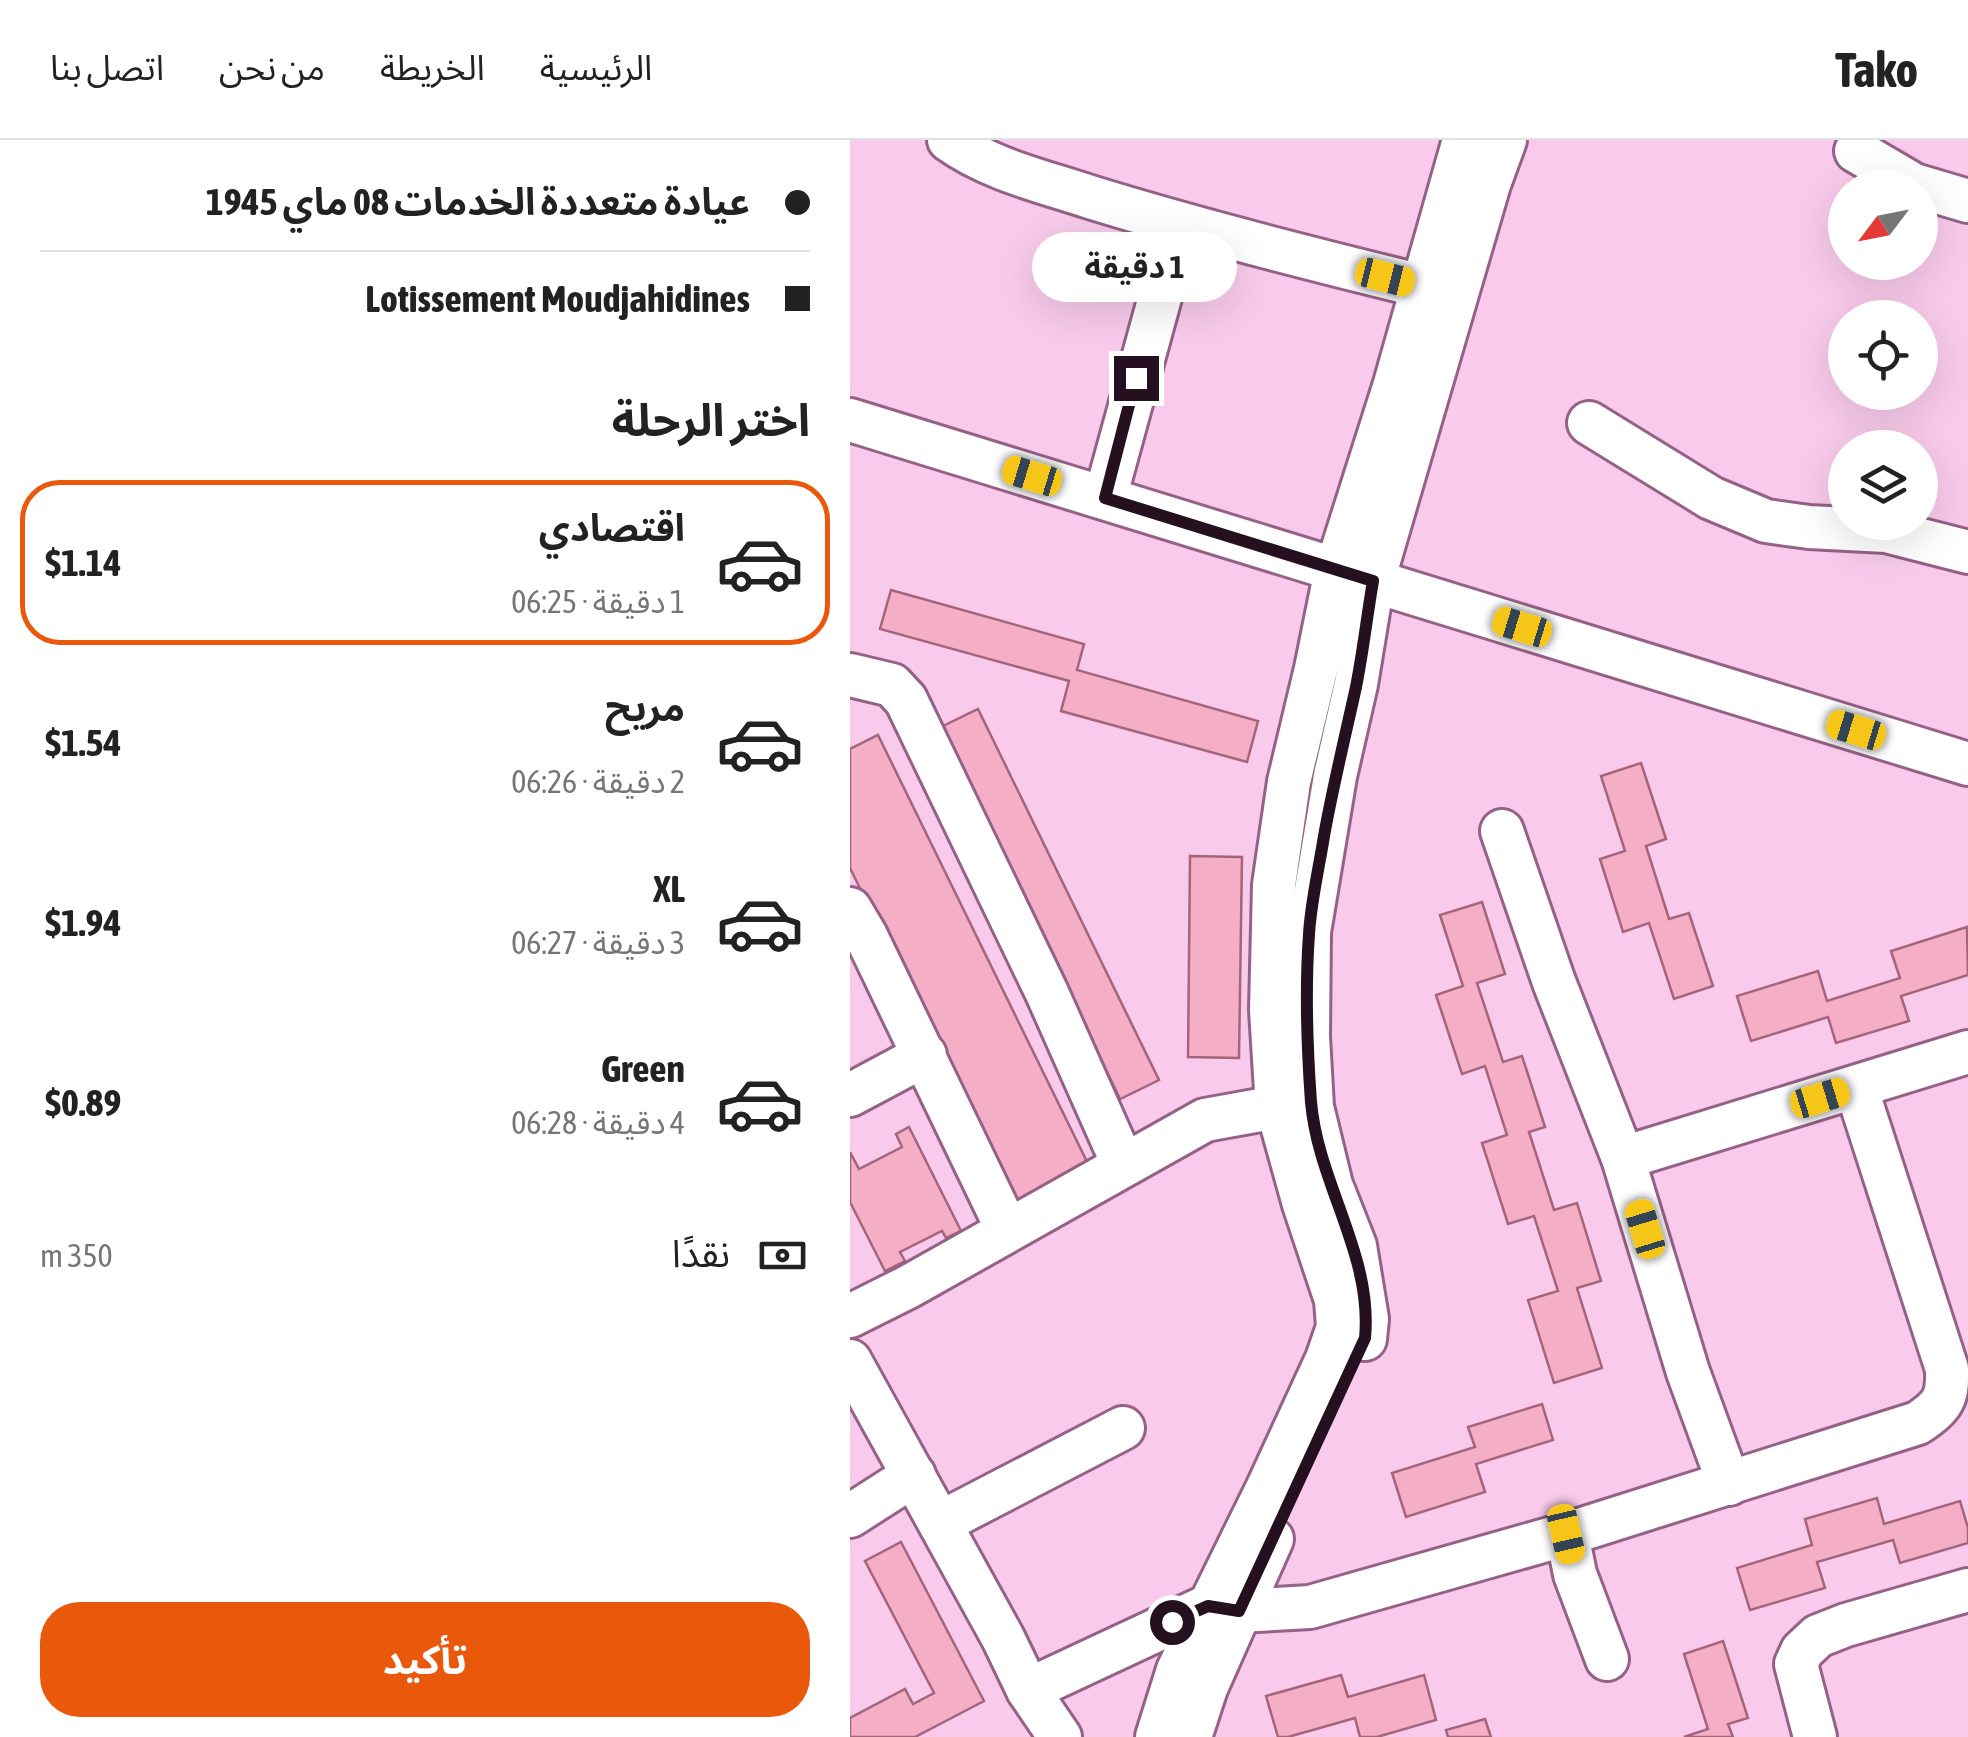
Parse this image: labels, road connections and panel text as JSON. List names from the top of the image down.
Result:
{
  "north": "bottom left",
  "page": {
    "header": "Tako",
    "nav": [
      "الرئيسية",
      "الخريطة",
      "من نحن",
      "اتصل بنا"
    ],
    "banner": ["عيادة متعددة الخدمات 08 ماي 1945", "Lotissement Moudjahidines"],
    "bubble": "1 دقيقة",
    "heading": "اختر الرحلة",
    "list": [
      {
        "name": "اقتصادي",
        "note": "1 دقيقة · 06:25",
        "value": "$1.14"
      },
      {
        "name": "مريح",
        "note": "2 دقيقة · 06:26",
        "value": "$1.54"
      },
      {
        "name": "XL",
        "note": "3 دقيقة · 06:27",
        "value": "$1.94"
      },
      {
        "name": "Green",
        "note": "4 دقيقة · 06:28",
        "value": "$0.89"
      }
    ],
    "pay": ["نقدًا", "350 m"],
    "buttons": "تأكيد"
  }
}
